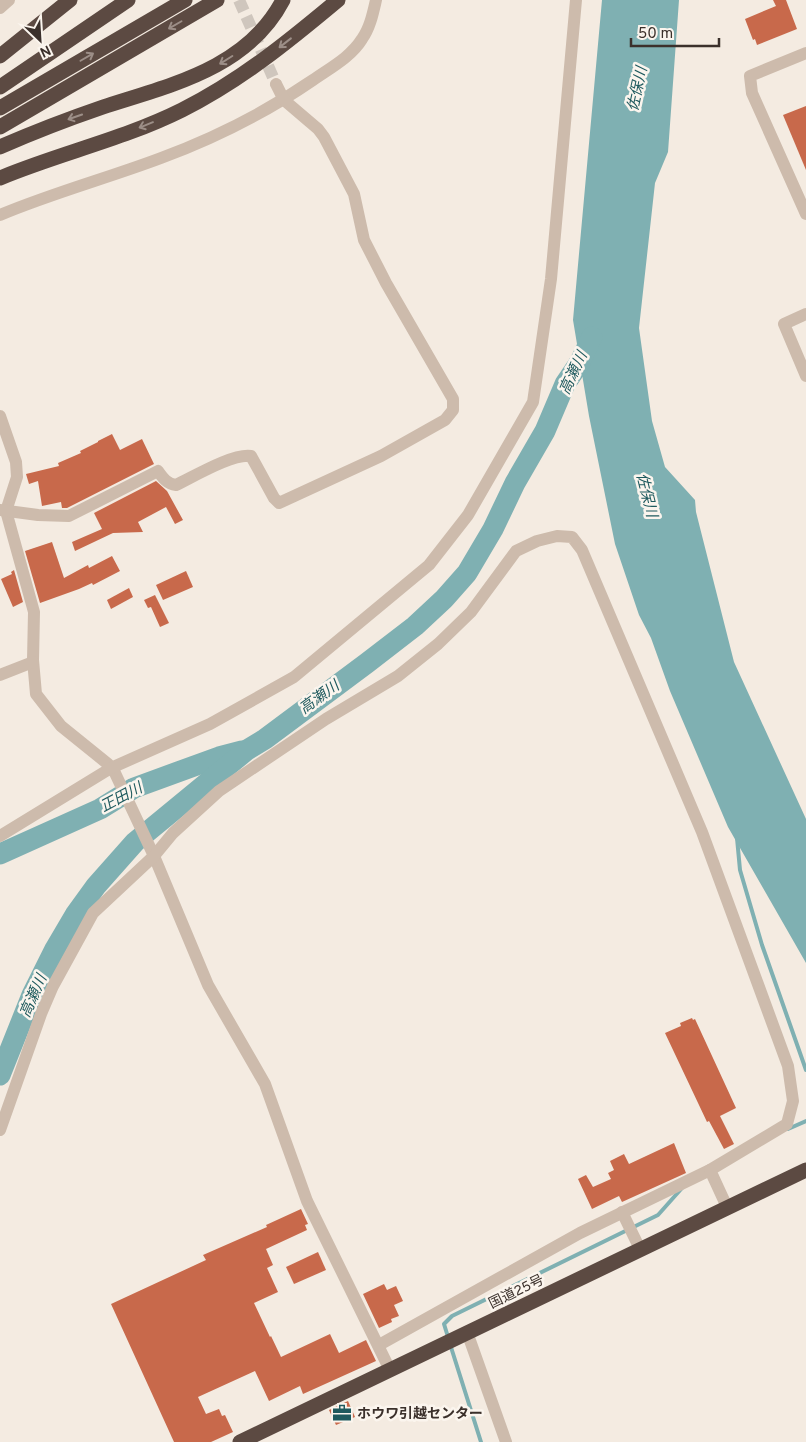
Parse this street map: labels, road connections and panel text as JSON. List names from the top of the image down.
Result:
{
  "streets": {
    "highway": ["国道25号"]
  },
  "water": ["佐保川", "高瀬川", "正田川"],
  "places": {
    "office": ["ホウワ引越センター"]
  },
  "scale_bar": "50 m",
  "north": "bottom right"
}
